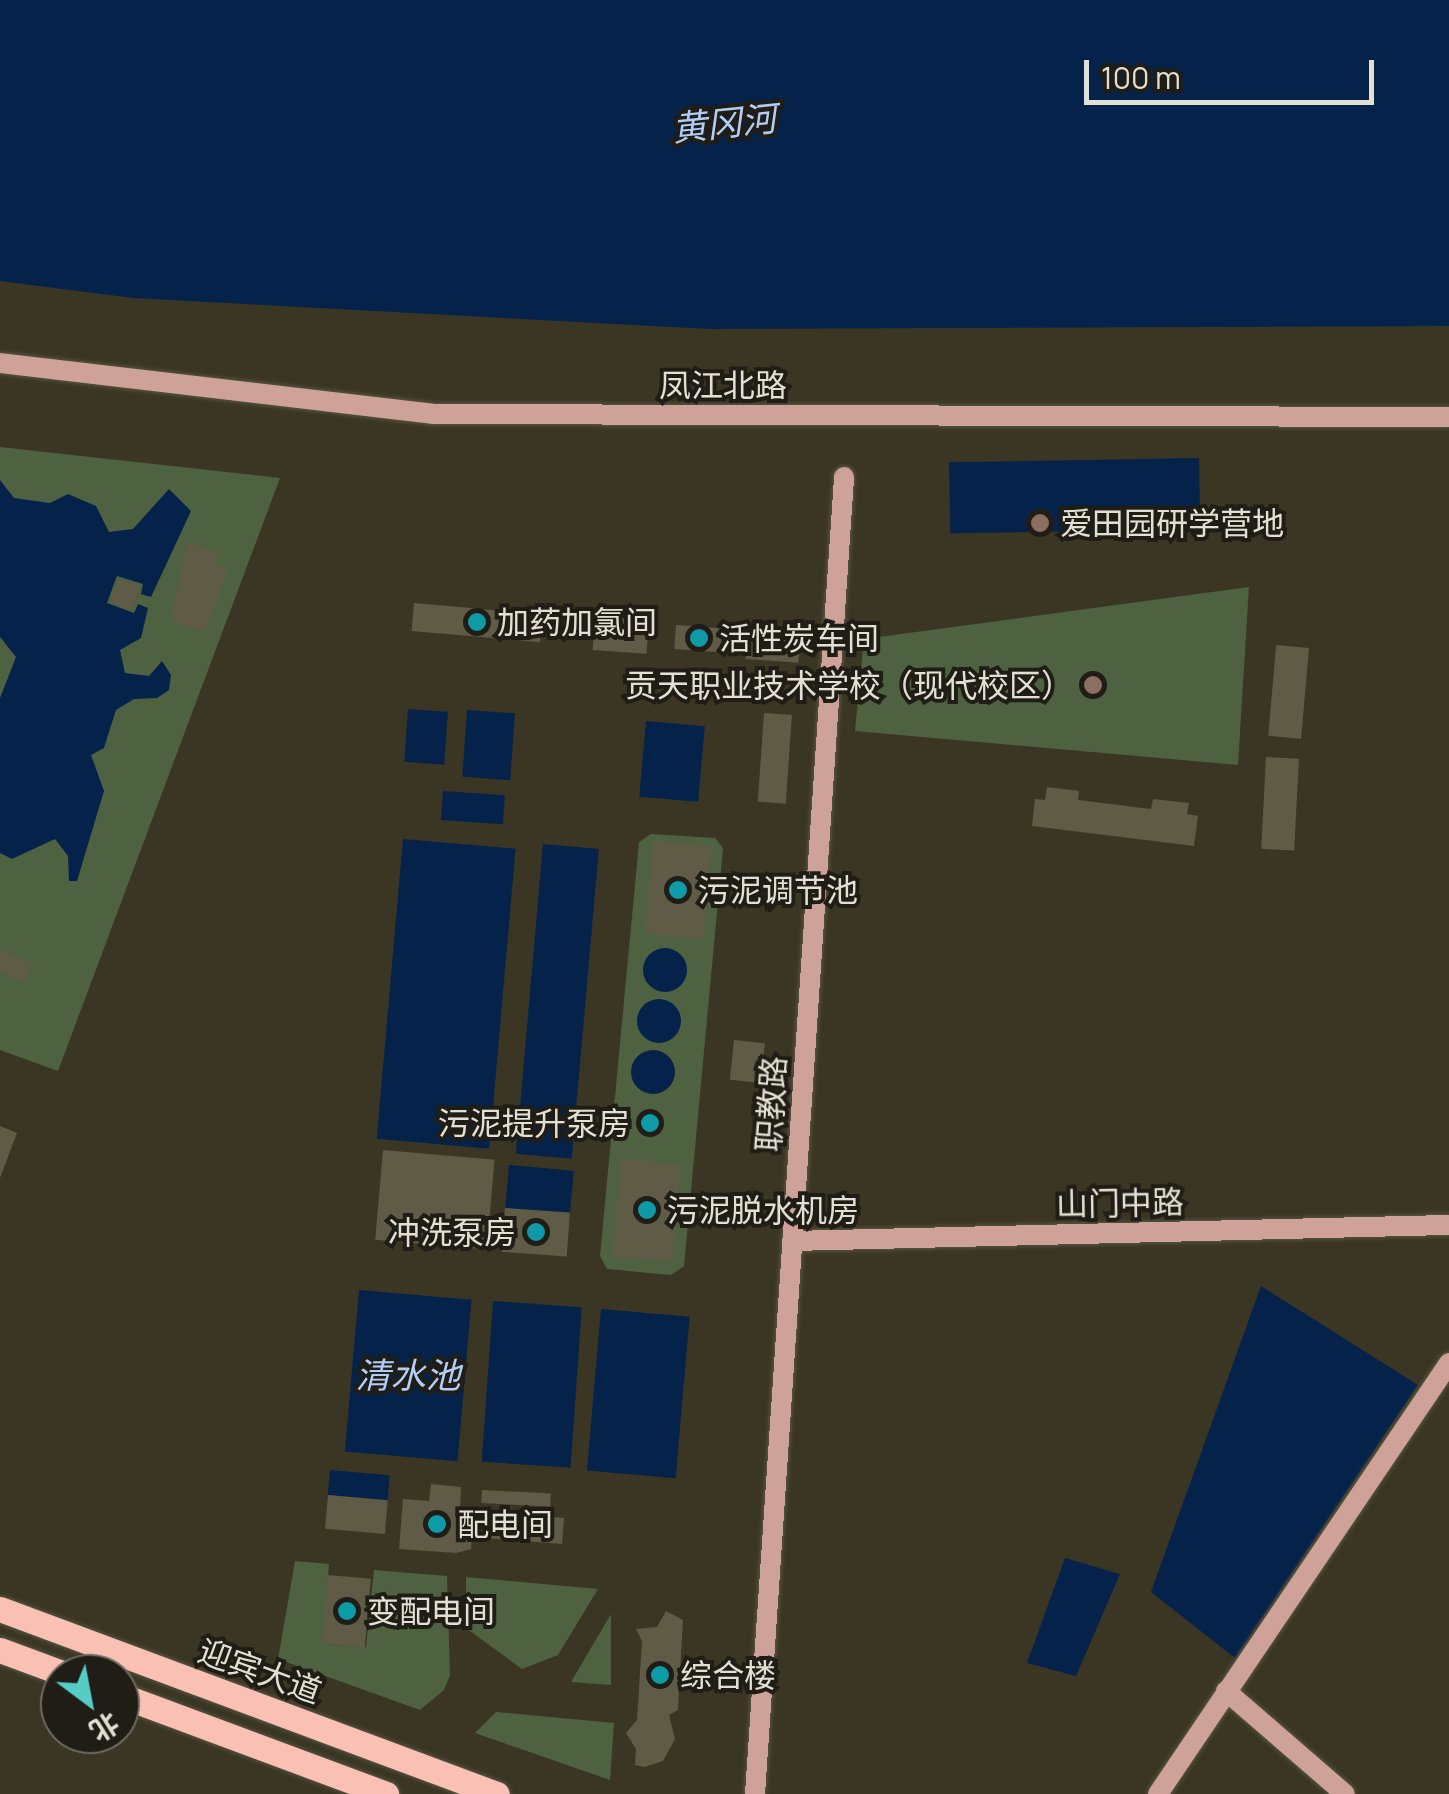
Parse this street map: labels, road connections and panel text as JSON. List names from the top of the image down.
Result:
{
  "streets": {
    "main road": ["迎宾大道"],
    "street": ["凤江北路", "职教路", "山门中路"]
  },
  "crossings": [
    ["职教路", "山门中路"]
  ],
  "water": ["黄冈河", "清水池"],
  "places": [
    "爱田园研学营地",
    "加药加氯间",
    "活性炭车间",
    "贡天职业技术学校（现代校区）",
    "污泥调节池",
    "污泥提升泵房",
    "污泥脱水机房",
    "冲洗泵房",
    "配电间",
    "变配电间",
    "综合楼"
  ],
  "scale_bar": "100 m",
  "north": "bottom right"
}
